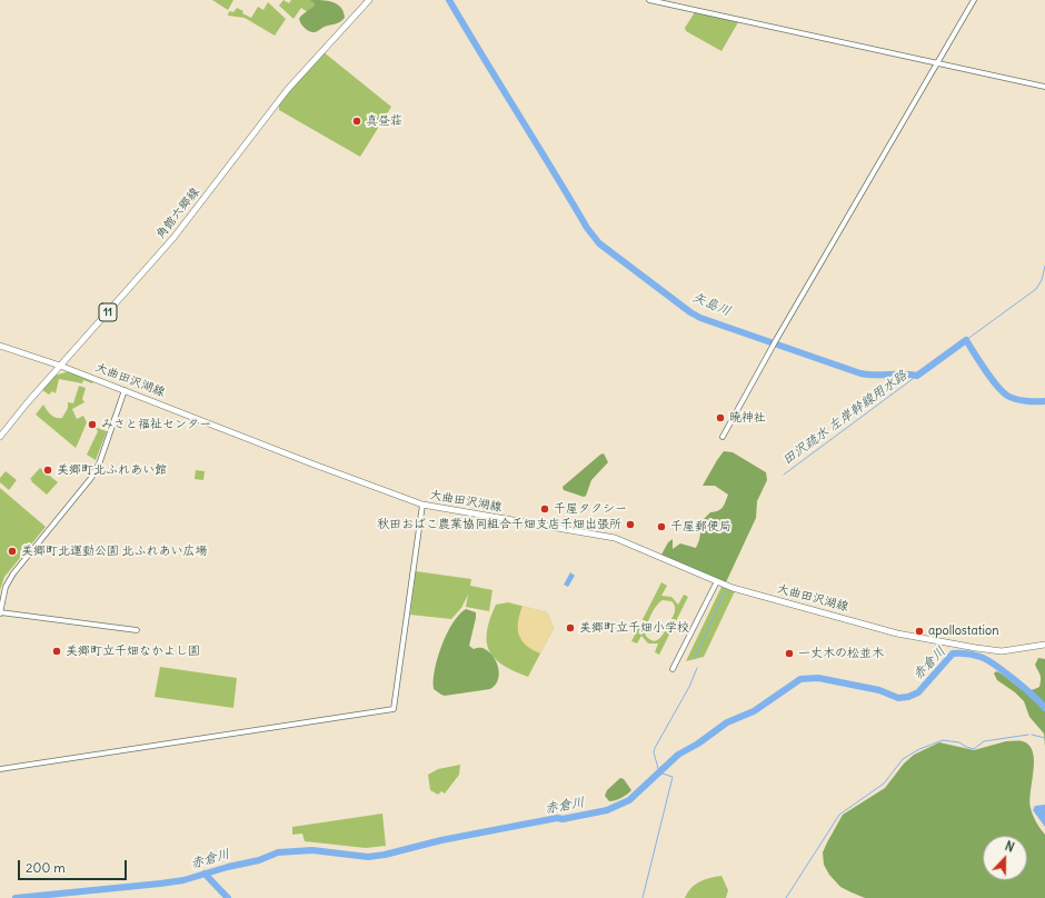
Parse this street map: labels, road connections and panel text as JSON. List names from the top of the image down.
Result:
{
  "streets": {
    "main road": ["角館六郷線", "11", "大曲田沢湖線"]
  },
  "crossings": [
    ["角館六郷線", "大曲田沢湖線"]
  ],
  "water": ["矢島川", "田沢疏水 左岸幹線用水路", "赤倉川"],
  "places": [
    "真昼荘",
    "暁神社",
    "みさと福祉センター",
    "美郷町北ふれあい館",
    "千屋タクシー",
    "秋田おばこ農業協同組合千畑支店千畑出張所",
    "千屋郵便局",
    "美郷町北運動公園 北ふれあい広場",
    "美郷町立千畑小学校",
    "apollostation",
    "美郷町立千畑なかよし園",
    "一丈木の松並木"
  ],
  "scale_bar": "200 m",
  "north": "top"
}
